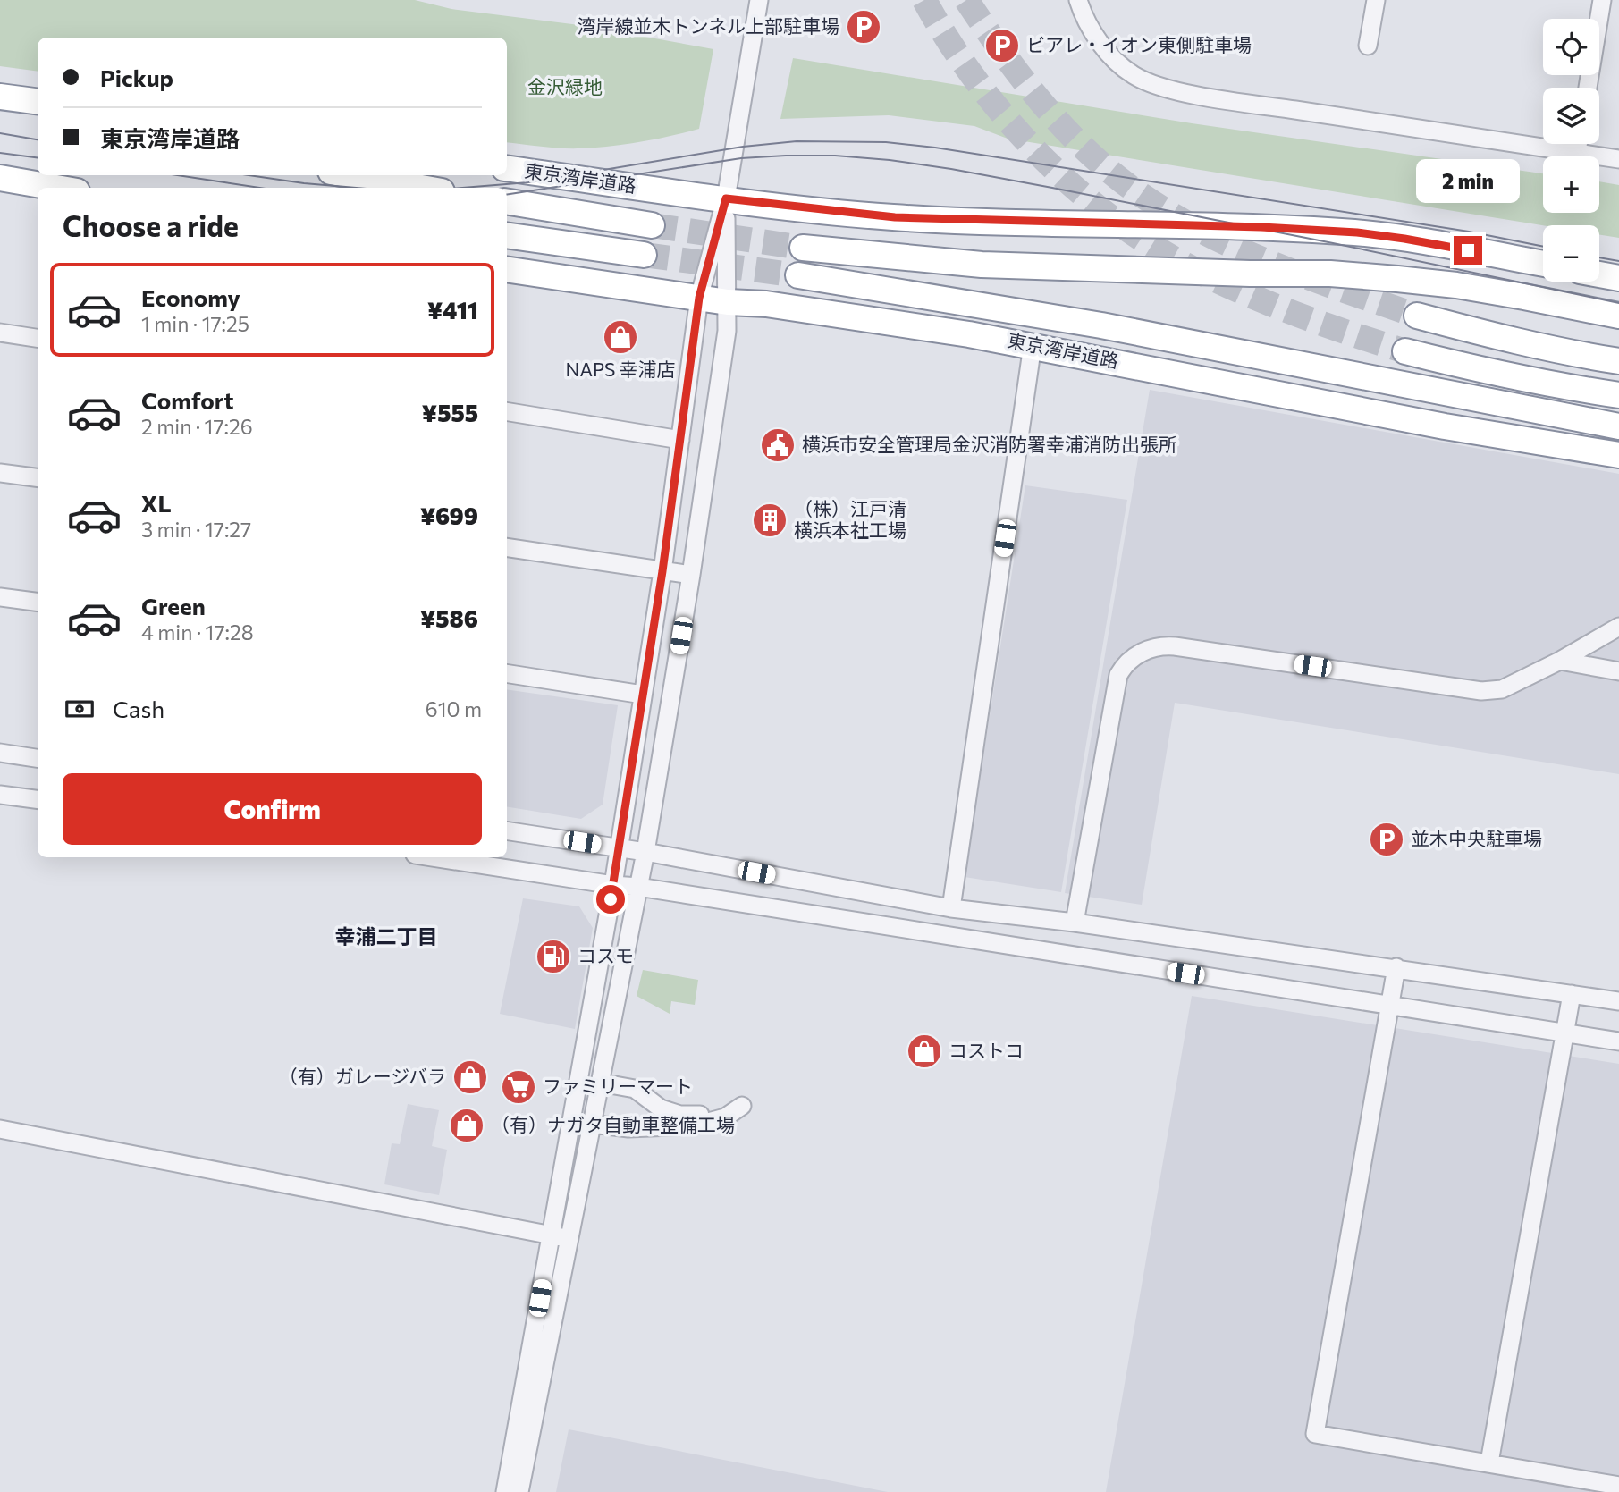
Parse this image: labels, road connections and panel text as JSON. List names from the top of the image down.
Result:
{
  "streets": {
    "highway": ["東京湾岸道路"]
  },
  "districts": ["幸浦二丁目"],
  "parks": ["金沢緑地"],
  "places": {
    "parking": ["湾岸線並木トンネル上部駐車場", "ビアレ・イオン東側駐車場", "並木中央駐車場"],
    "shop": [
      "NAPS 幸浦店",
      "コストコ",
      "（有）ガレージバラ",
      "（有）ナガタ自動車整備工場"
    ],
    "public building": ["横浜市安全管理局金沢消防署幸浦消防出張所"],
    "building": ["（株）江戸清 横浜本社工場"],
    "fuel station": ["コスモ"],
    "supermarket": ["ファミリーマート"]
  },
  "page": {
    "map_buttons": ["+", "−"],
    "banner": ["Pickup", "東京湾岸道路"],
    "bubble": "2 min",
    "heading": "Choose a ride",
    "list": [
      {
        "name": "Economy",
        "note": "1 min · 17:25",
        "value": "¥411"
      },
      {
        "name": "Comfort",
        "note": "2 min · 17:26",
        "value": "¥555"
      },
      {
        "name": "XL",
        "note": "3 min · 17:27",
        "value": "¥699"
      },
      {
        "name": "Green",
        "note": "4 min · 17:28",
        "value": "¥586"
      }
    ],
    "pay": ["Cash", "610 m"],
    "buttons": "Confirm"
  }
}
